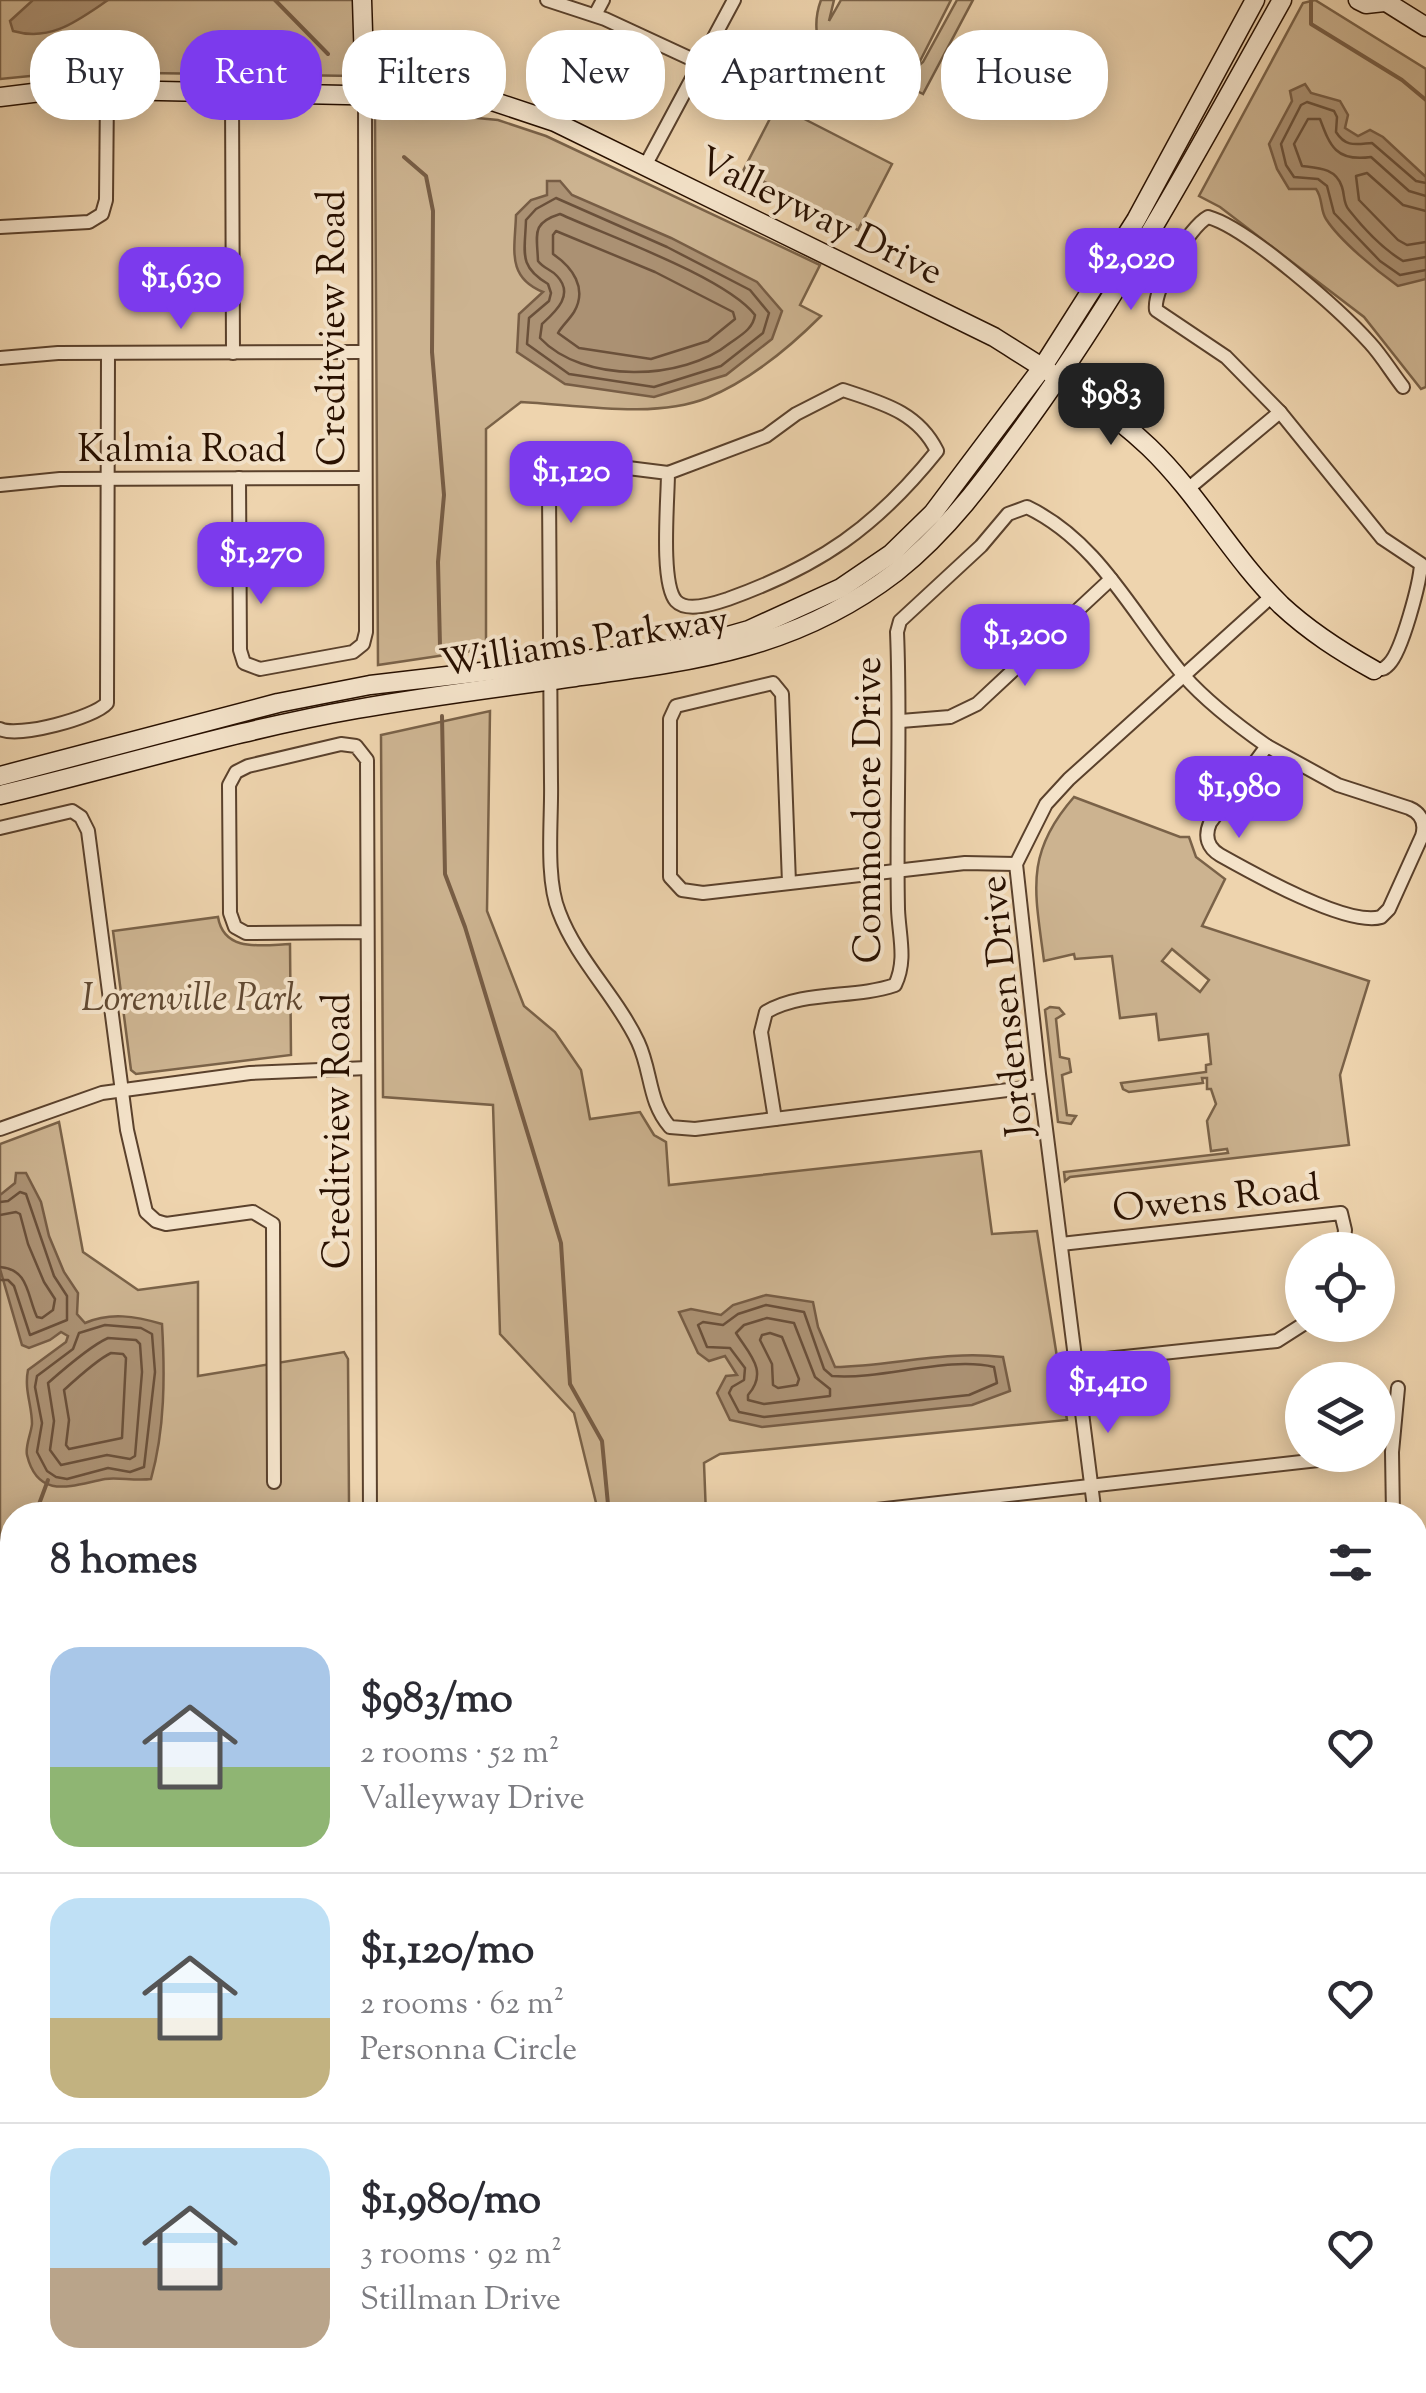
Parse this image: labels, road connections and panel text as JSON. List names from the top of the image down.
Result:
{
  "streets": {
    "main road": ["Valleyway Drive", "Creditview Road", "Williams Parkway"],
    "street": [
      "Kalmia Road",
      "Commodore Drive",
      "Jordensen Drive",
      "Owens Road"
    ]
  },
  "crossings": [
    ["Valleyway Drive", "Williams Parkway"],
    ["Valleyway Drive", "Jordensen Drive"],
    ["Creditview Road", "Kalmia Road"],
    ["Commodore Drive", "Jordensen Drive"],
    ["Jordensen Drive", "Owens Road"]
  ],
  "parks": ["Lorenville Park"],
  "page": {
    "chip": [
      "Buy",
      "Rent",
      "Filters",
      "New",
      "Apartment",
      "House"
    ],
    "price": [
      "$2,020",
      "$1,630",
      "$983",
      "$1,120",
      "$1,270",
      "$1,200",
      "$1,980",
      "$1,410"
    ],
    "heading": "8 homes",
    "list": [
      {
        "name": "$983/mo",
        "note": "2 rooms · 52 m² · Valleyway Drive"
      },
      {
        "name": "$1,120/mo",
        "note": "2 rooms · 62 m² · Personna Circle"
      },
      {
        "name": "$1,980/mo",
        "note": "3 rooms · 92 m² · Stillman Drive"
      }
    ]
  }
}
